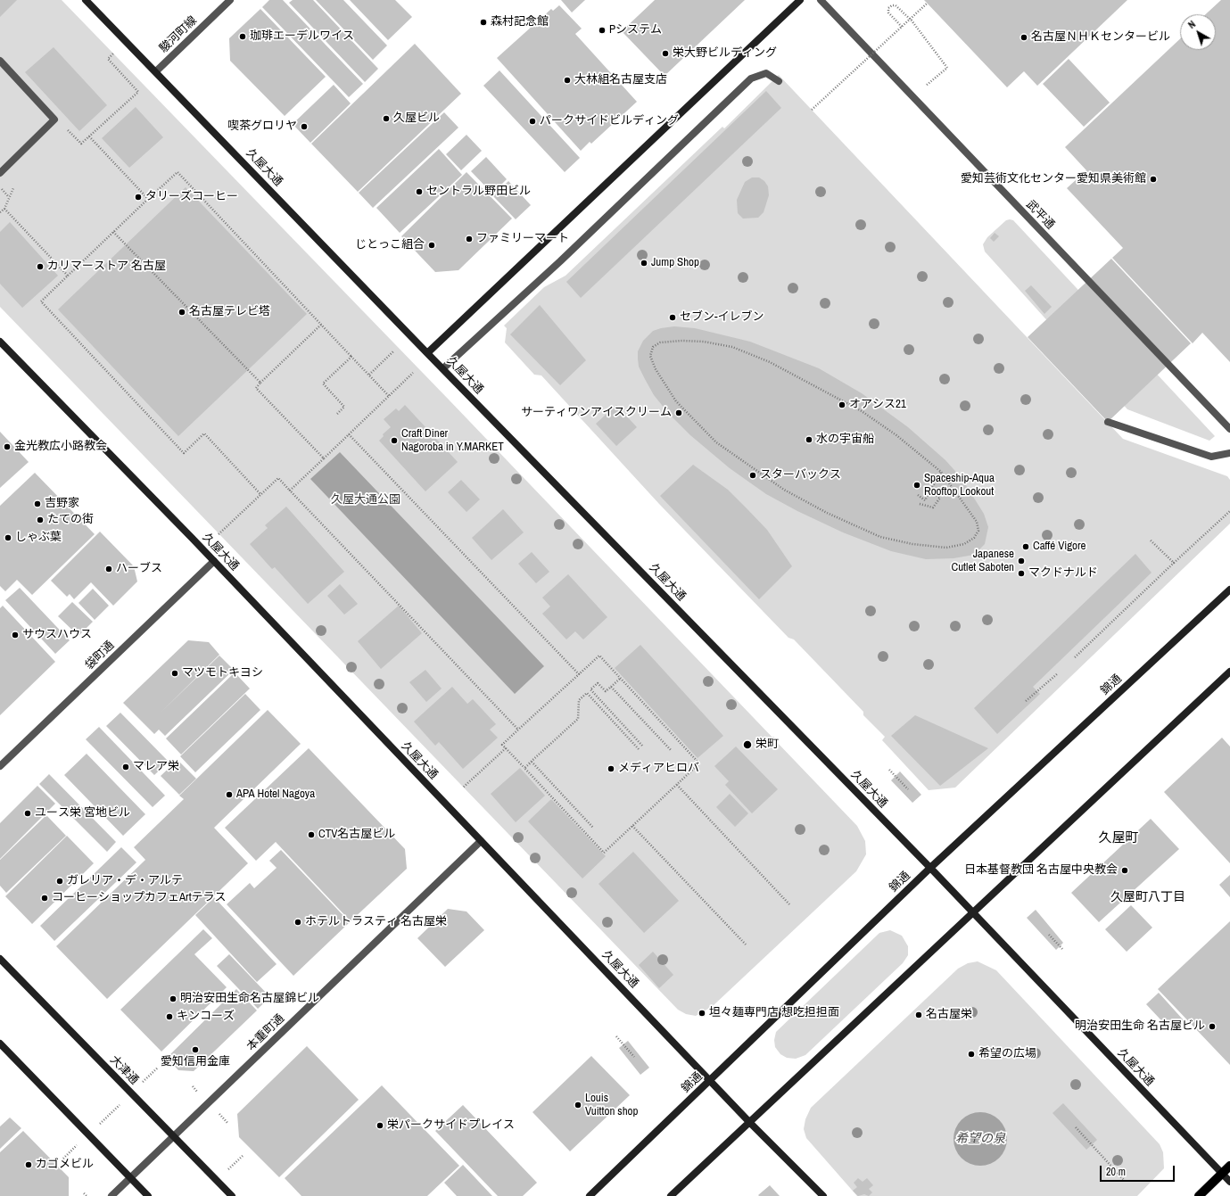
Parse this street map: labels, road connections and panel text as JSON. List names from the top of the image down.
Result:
{
  "streets": {
    "street": [
      "駿河町線",
      "久屋大通",
      "武平通",
      "袋町通",
      "錦通",
      "本重町通",
      "大津通"
    ]
  },
  "crossings": [
    ["駿河町線", "久屋大通"],
    ["久屋大通", "袋町通"],
    ["久屋大通", "錦通"],
    ["久屋大通", "本重町通"],
    ["本重町通", "大津通"]
  ],
  "districts": ["久屋町", "久屋町八丁目"],
  "water": ["希望の泉"],
  "parks": ["久屋大通公園"],
  "places": [
    "森村記念館",
    "Pシステム",
    "珈琲エーデルワイス",
    "名古屋ＮＨＫセンタービル",
    "栄大野ビルディング",
    "大林組名古屋支店",
    "久屋ビル",
    "パークサイドビルディング",
    "喫茶グロリヤ",
    "愛知芸術文化センター愛知県美術館",
    "セントラル野田ビル",
    "タリーズコーヒー",
    "ファミリーマート",
    "じとっこ組合",
    "Jump Shop",
    "カリマーストア 名古屋",
    "名古屋テレビ塔",
    "セブン-イレブン",
    "オアシス21",
    "サーティワンアイスクリーム",
    "水の宇宙船",
    "Craft Diner Nagoroba in Y.MARKET",
    "金光教広小路教会",
    "スターバックス",
    "Spaceship-Aqua Rooftop Lookout",
    "吉野家",
    "たての街",
    "しゃぶ葉",
    "Caffé Vigore",
    "Japanese Cutlet Saboten",
    "ハーブス",
    "マクドナルド",
    "サウスハウス",
    "マツモトキヨシ",
    "栄町",
    "マレア栄",
    "メディアヒロバ",
    "APA Hotel Nagoya",
    "ユース栄 宮地ビル",
    "CTV名古屋ビル",
    "日本基督教団 名古屋中央教会",
    "ガレリア・デ・アルテ",
    "コーヒーショップカフェArtテラス",
    "ホテルトラスティ 名古屋栄",
    "明治安田生命名古屋錦ビル",
    "坦々麺専門店 想吃担担面",
    "名古屋栄",
    "キンコーズ",
    "明治安田生命 名古屋ビル",
    "愛知信用金庫",
    "希望の広場",
    "Louis Vuitton shop",
    "栄パークサイドプレイス",
    "カゴメビル"
  ],
  "scale_bar": "20 m",
  "north": "top left"
}
